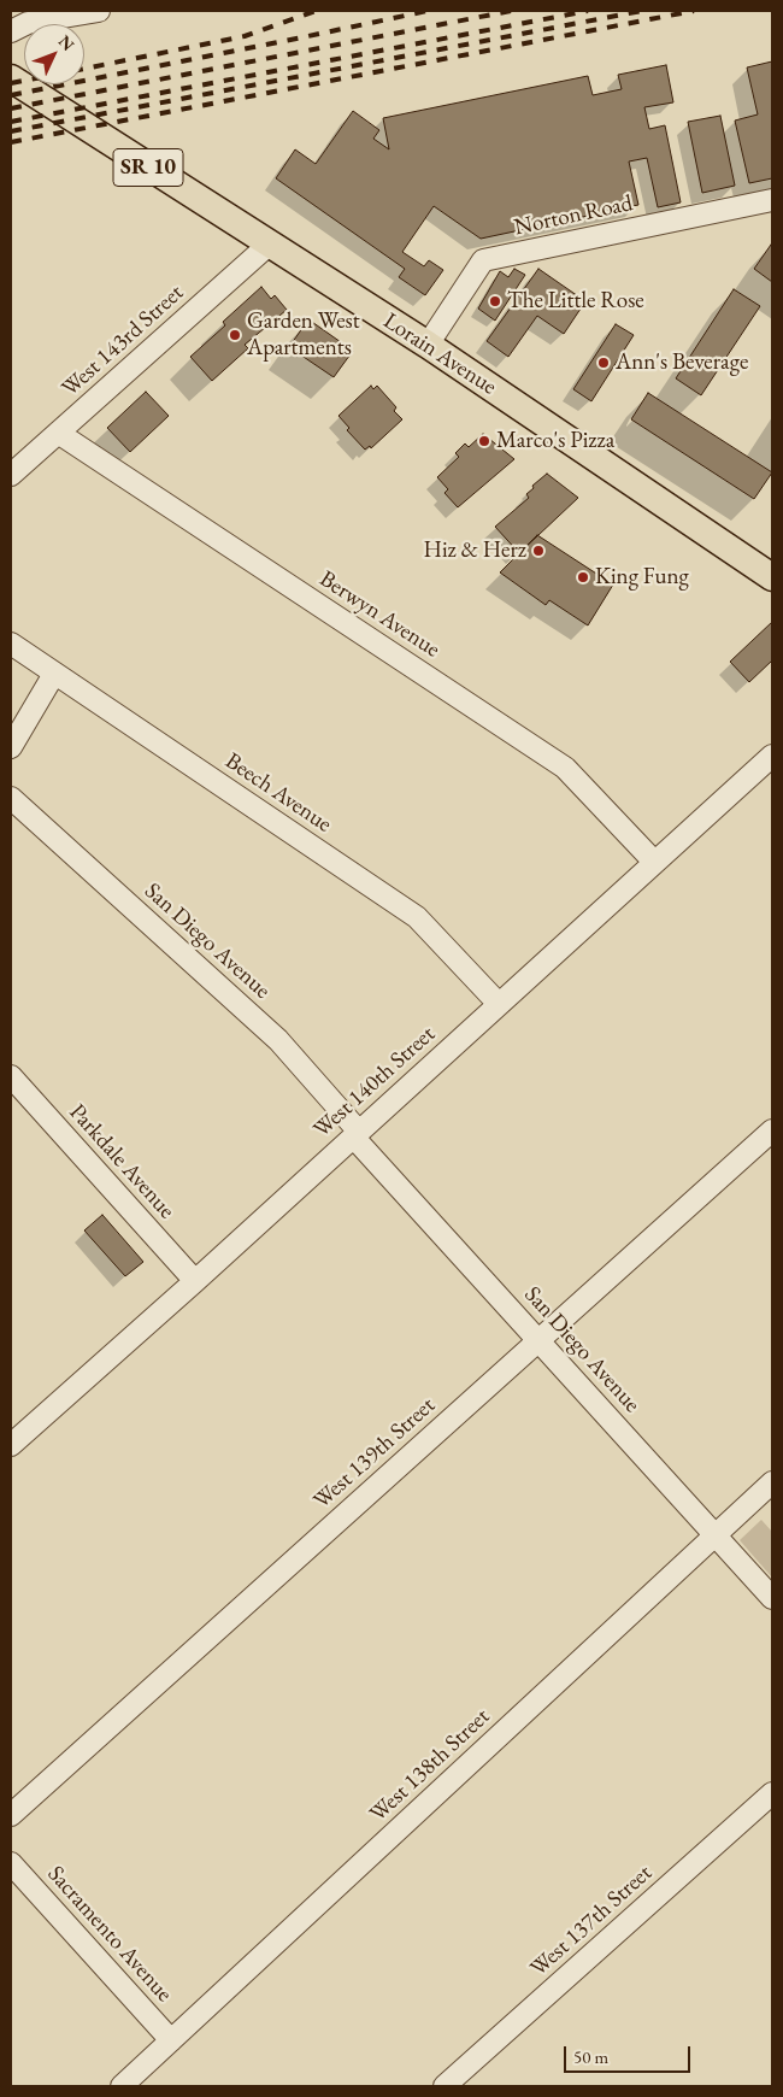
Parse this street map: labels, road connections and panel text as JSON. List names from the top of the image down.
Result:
{
  "streets": {
    "main road": ["SR 10", "Lorain Avenue"],
    "street": [
      "Norton Road",
      "West 143rd Street",
      "Berwyn Avenue",
      "Beech Avenue",
      "San Diego Avenue",
      "West 140th Street",
      "Parkdale Avenue",
      "West 139th Street",
      "West 138th Street",
      "West 137th Street",
      "Sacramento Avenue"
    ]
  },
  "crossings": [
    ["Norton Road", "Lorain Avenue"],
    ["West 143rd Street", "Lorain Avenue"],
    ["West 143rd Street", "Berwyn Avenue"],
    ["Berwyn Avenue", "West 140th Street"],
    ["Beech Avenue", "West 140th Street"],
    ["San Diego Avenue", "West 140th Street"],
    ["San Diego Avenue", "West 139th Street"],
    ["San Diego Avenue", "West 138th Street"],
    ["West 140th Street", "Parkdale Avenue"],
    ["West 138th Street", "Sacramento Avenue"]
  ],
  "places": [
    "The Little Rose",
    "Garden West Apartments",
    "Ann's Beverage",
    "Marco's Pizza",
    "Hiz & Herz",
    "King Fung"
  ],
  "scale_bar": "50 m",
  "north": "top right"
}
